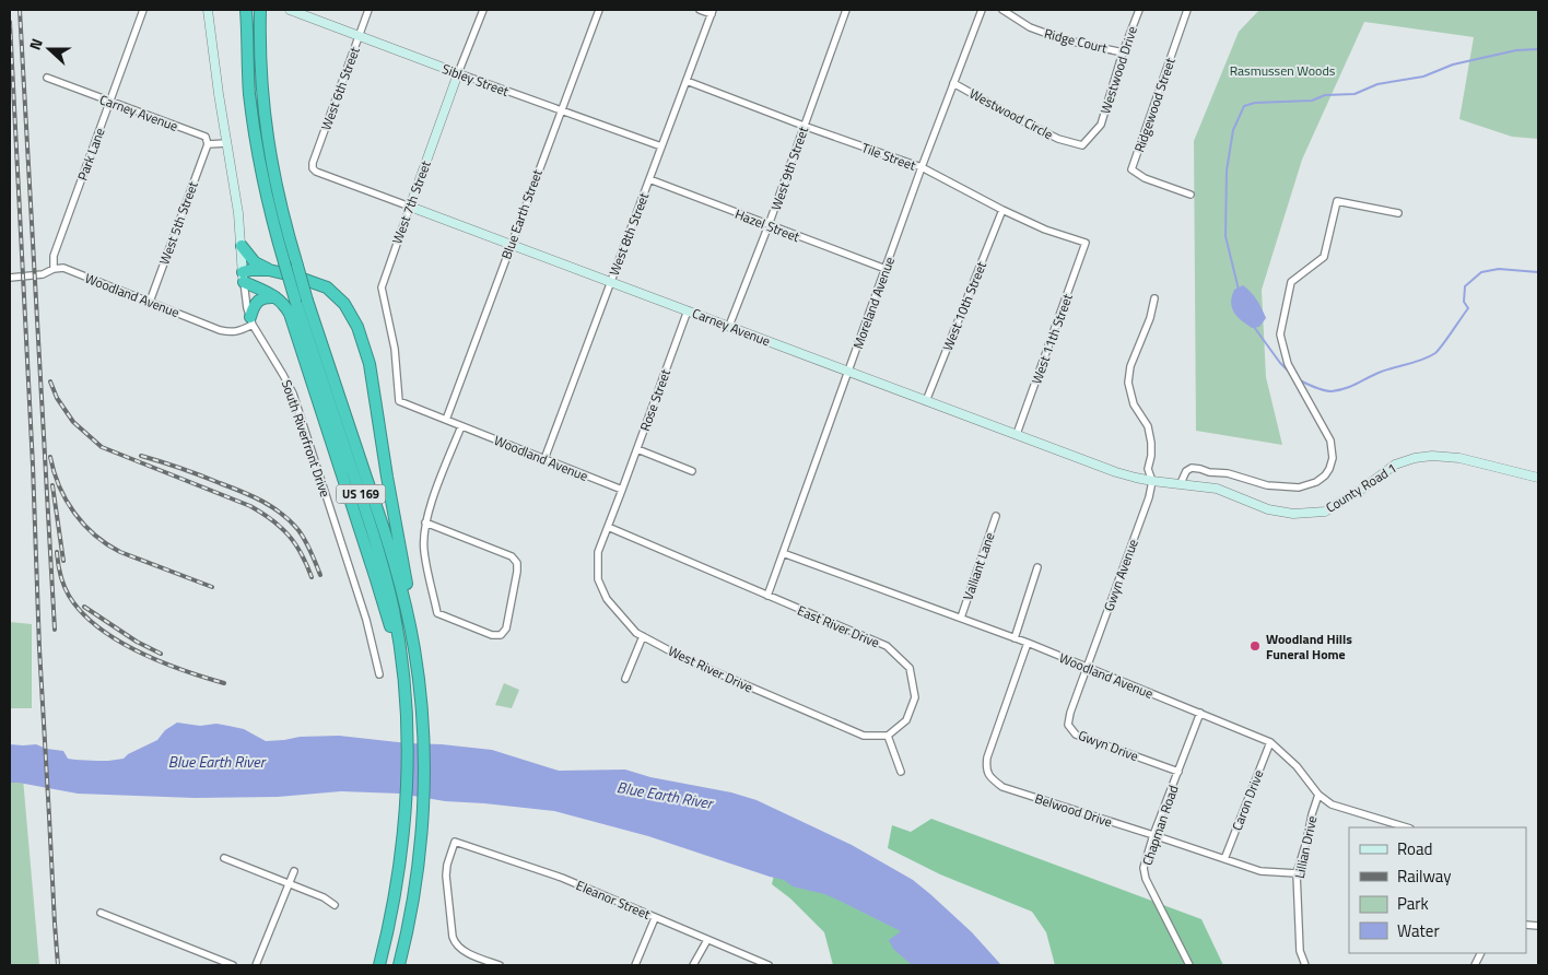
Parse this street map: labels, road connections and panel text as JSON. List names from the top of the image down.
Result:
{
  "streets": {
    "highway": ["US 169"],
    "main road": [
      "Sibley Street",
      "Carney Avenue",
      "West 7th Street",
      "South Riverfront Drive",
      "County Road 1"
    ],
    "street": [
      "Ridge Court",
      "Westwood Drive",
      "West 6th Street",
      "Ridgewood Street",
      "Westwood Circle",
      "Park Lane",
      "Tile Street",
      "West 9th Street",
      "Blue Earth Street",
      "West 5th Street",
      "Hazel Street",
      "West 8th Street",
      "Woodland Avenue",
      "Moreland Avenue",
      "West 10th Street",
      "West 11th Street",
      "Rose Street",
      "Valliant Lane",
      "Gwyn Avenue",
      "East River Drive",
      "West River Drive",
      "Gwyn Drive",
      "Caron Drive",
      "Belwood Drive",
      "Chapman Road",
      "Lillian Drive",
      "Eleanor Street"
    ]
  },
  "crossings": [
    ["Ridge Court", "Westwood Drive"],
    ["Westwood Drive", "Westwood Circle"],
    ["Sibley Street", "West 6th Street"],
    ["Sibley Street", "West 7th Street"],
    ["Sibley Street", "Blue Earth Street"],
    ["Sibley Street", "West 8th Street"],
    ["West 6th Street", "Carney Avenue"],
    ["Carney Avenue", "Park Lane"],
    ["Carney Avenue", "West 9th Street"],
    ["Carney Avenue", "West 7th Street"],
    ["Carney Avenue", "Blue Earth Street"],
    ["Carney Avenue", "West 5th Street"],
    ["Carney Avenue", "West 8th Street"],
    ["Carney Avenue", "Moreland Avenue"],
    ["Carney Avenue", "West 10th Street"],
    ["Carney Avenue", "West 11th Street"],
    ["Carney Avenue", "Rose Street"],
    ["Carney Avenue", "County Road 1"],
    ["Carney Avenue", "Gwyn Avenue"],
    ["Westwood Circle", "Moreland Avenue"],
    ["Park Lane", "Woodland Avenue"],
    ["Tile Street", "West 9th Street"],
    ["Tile Street", "West 8th Street"],
    ["Tile Street", "Moreland Avenue"],
    ["Tile Street", "West 10th Street"],
    ["Tile Street", "West 11th Street"],
    ["West 9th Street", "Hazel Street"],
    ["West 7th Street", "Woodland Avenue"],
    ["Blue Earth Street", "Woodland Avenue"],
    ["West 5th Street", "Woodland Avenue"],
    ["Hazel Street", "West 8th Street"],
    ["Hazel Street", "Moreland Avenue"],
    ["West 8th Street", "Woodland Avenue"],
    ["Woodland Avenue", "Moreland Avenue"],
    ["Woodland Avenue", "Rose Street"],
    ["Woodland Avenue", "South Riverfront Drive"],
    ["Woodland Avenue", "Valliant Lane"],
    ["Woodland Avenue", "Gwyn Avenue"],
    ["Woodland Avenue", "West River Drive"],
    ["Woodland Avenue", "Gwyn Drive"],
    ["Woodland Avenue", "Caron Drive"],
    ["Woodland Avenue", "Belwood Drive"],
    ["Woodland Avenue", "Chapman Road"],
    ["Woodland Avenue", "Lillian Drive"],
    ["Moreland Avenue", "East River Drive"],
    ["Rose Street", "West River Drive"],
    ["County Road 1", "Gwyn Avenue"],
    ["Gwyn Avenue", "Gwyn Drive"],
    ["East River Drive", "West River Drive"],
    ["Gwyn Drive", "Chapman Road"],
    ["Caron Drive", "Belwood Drive"],
    ["Belwood Drive", "Chapman Road"],
    ["Belwood Drive", "Lillian Drive"]
  ],
  "water": ["Blue Earth River"],
  "parks": ["Rasmussen Woods"],
  "places": ["Woodland Hills Funeral Home"],
  "legend": [
    "Road",
    "Railway",
    "Park",
    "Water"
  ],
  "north": "left"
}
